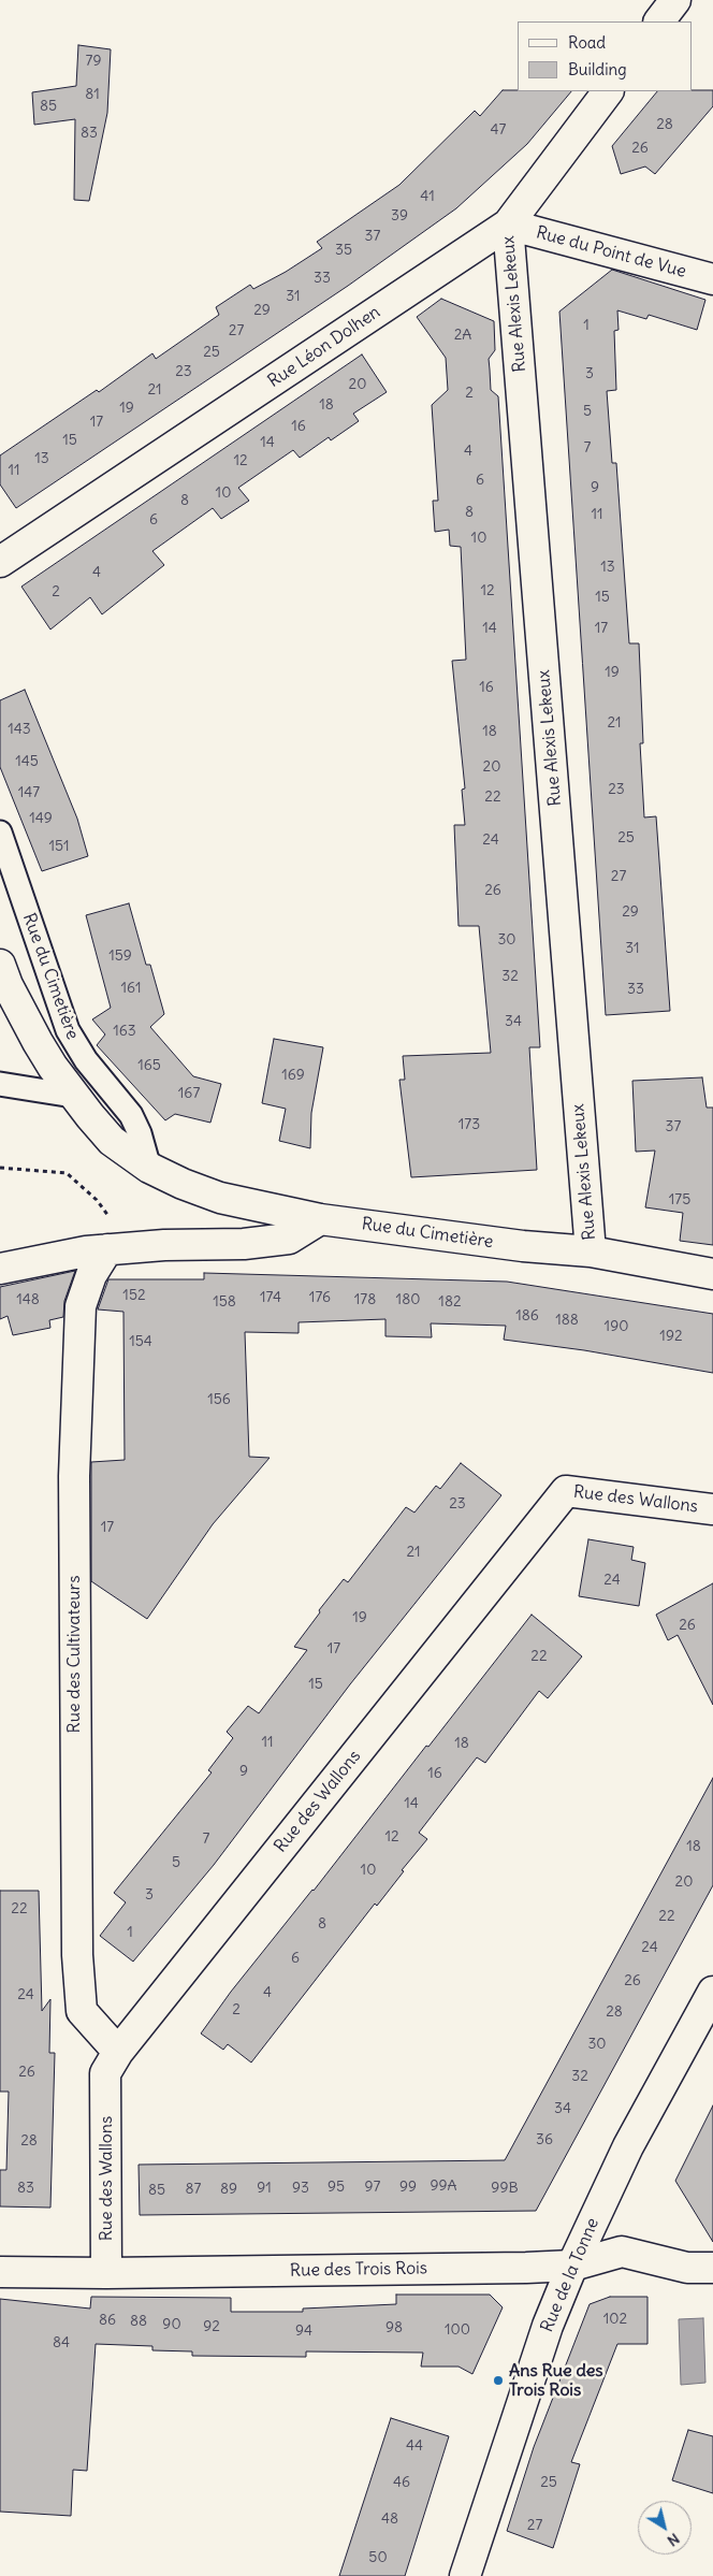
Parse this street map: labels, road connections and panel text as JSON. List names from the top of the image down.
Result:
{
  "streets": {
    "street": [
      "Rue du Point de Vue",
      "Rue Alexis Lekeux",
      "Rue Léon Dolhen",
      "Rue du Cimetière",
      "Rue des Wallons",
      "Rue des Cultivateurs",
      "Rue des Trois Rois",
      "Rue de la Tonne"
    ]
  },
  "crossings": [
    ["Rue du Point de Vue", "Rue Alexis Lekeux"],
    ["Rue du Point de Vue", "Rue Léon Dolhen"],
    ["Rue Alexis Lekeux", "Rue Léon Dolhen"],
    ["Rue Alexis Lekeux", "Rue du Cimetière"],
    ["Rue des Wallons", "Rue des Cultivateurs"],
    ["Rue des Wallons", "Rue des Trois Rois"],
    ["Rue des Trois Rois", "Rue de la Tonne"]
  ],
  "places": ["Ans Rue des Trois Rois"],
  "house_numbers": [
    "79",
    "81",
    "85",
    "28",
    "47",
    "83",
    "26",
    "41",
    "39",
    "37",
    "35",
    "33",
    "31",
    "29",
    "1",
    "27",
    "2A",
    "25",
    "23",
    "3",
    "20",
    "21",
    "2",
    "18",
    "19",
    "5",
    "17",
    "16",
    "15",
    "14",
    "7",
    "4",
    "13",
    "12",
    "11",
    "6",
    "9",
    "10",
    "8",
    "8",
    "11",
    "6",
    "10",
    "13",
    "4",
    "12",
    "2",
    "15",
    "14",
    "17",
    "19",
    "16",
    "21",
    "143",
    "18",
    "145",
    "20",
    "23",
    "147",
    "22",
    "149",
    "25",
    "24",
    "151",
    "27",
    "26",
    "29",
    "30",
    "31",
    "159",
    "32",
    "161",
    "33",
    "34",
    "163",
    "165",
    "169",
    "167",
    "173",
    "37",
    "175",
    "152",
    "174",
    "176",
    "148",
    "178",
    "180",
    "158",
    "182",
    "186",
    "188",
    "190",
    "192",
    "154",
    "156",
    "23",
    "17",
    "21",
    "24",
    "19",
    "26",
    "17",
    "22",
    "15",
    "11",
    "18",
    "9",
    "16",
    "14",
    "12",
    "7",
    "18",
    "5",
    "10",
    "20",
    "3",
    "22",
    "22",
    "8",
    "1",
    "24",
    "6",
    "26",
    "4",
    "24",
    "2",
    "28",
    "30",
    "26",
    "32",
    "34",
    "36",
    "28",
    "99A",
    "95",
    "97",
    "99",
    "83",
    "91",
    "93",
    "99B",
    "87",
    "89",
    "85",
    "102",
    "86",
    "88",
    "90",
    "92",
    "98",
    "100",
    "94",
    "84",
    "44",
    "46",
    "25",
    "48",
    "27",
    "50"
  ],
  "legend": ["Road", "Building"],
  "north": "bottom right"
}
